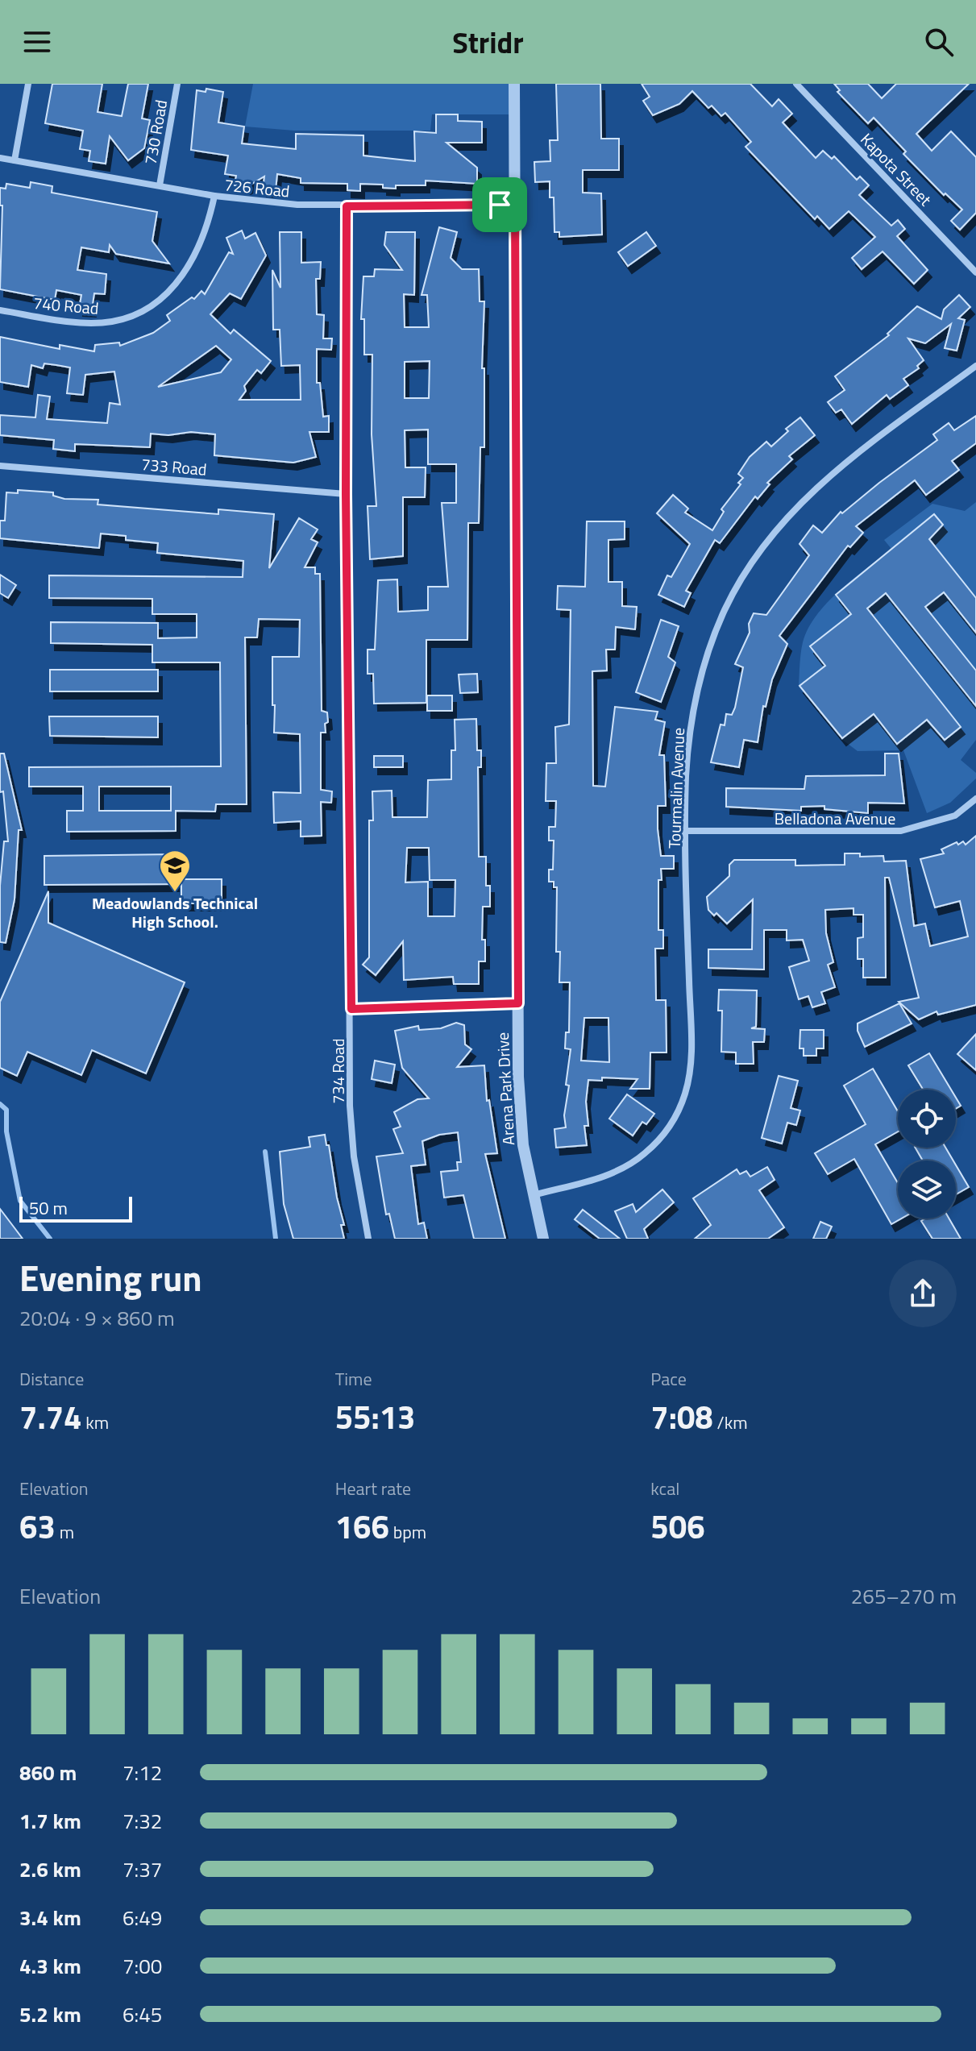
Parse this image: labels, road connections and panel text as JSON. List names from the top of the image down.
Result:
{
  "streets": {
    "street": [
      "730 Road",
      "Kapota Street",
      "726 Road",
      "740 Road",
      "733 Road",
      "Tourmalin Avenue",
      "Belladona Avenue",
      "734 Road",
      "Arena Park Drive"
    ]
  },
  "crossings": [
    ["730 Road", "726 Road"],
    ["726 Road", "740 Road"],
    ["726 Road", "734 Road"],
    ["726 Road", "Arena Park Drive"],
    ["733 Road", "734 Road"],
    ["Tourmalin Avenue", "Belladona Avenue"],
    ["Tourmalin Avenue", "Arena Park Drive"]
  ],
  "places": {
    "school or university": ["Meadowlands Technical High School."]
  },
  "scale_bar": "50 m",
  "page": {
    "header": "Stridr",
    "scale": "50 m",
    "heading": ["Evening run", "20:04 · 9 × 860 m"],
    "stats": [
      ["Distance", "7.74 km"],
      ["Time", "55:13"],
      ["Pace", "7:08 /km"],
      ["Elevation", "63 m"],
      ["Heart rate", "166 bpm"],
      ["kcal", "506"]
    ],
    "chart": ["Elevation", "265–270 m"],
    "list": [
      {
        "name": "860 m",
        "note": "7:12"
      },
      {
        "name": "1.7 km",
        "note": "7:32"
      },
      {
        "name": "2.6 km",
        "note": "7:37"
      },
      {
        "name": "3.4 km",
        "note": "6:49"
      },
      {
        "name": "4.3 km",
        "note": "7:00"
      },
      {
        "name": "5.2 km",
        "note": "6:45"
      }
    ]
  }
}
